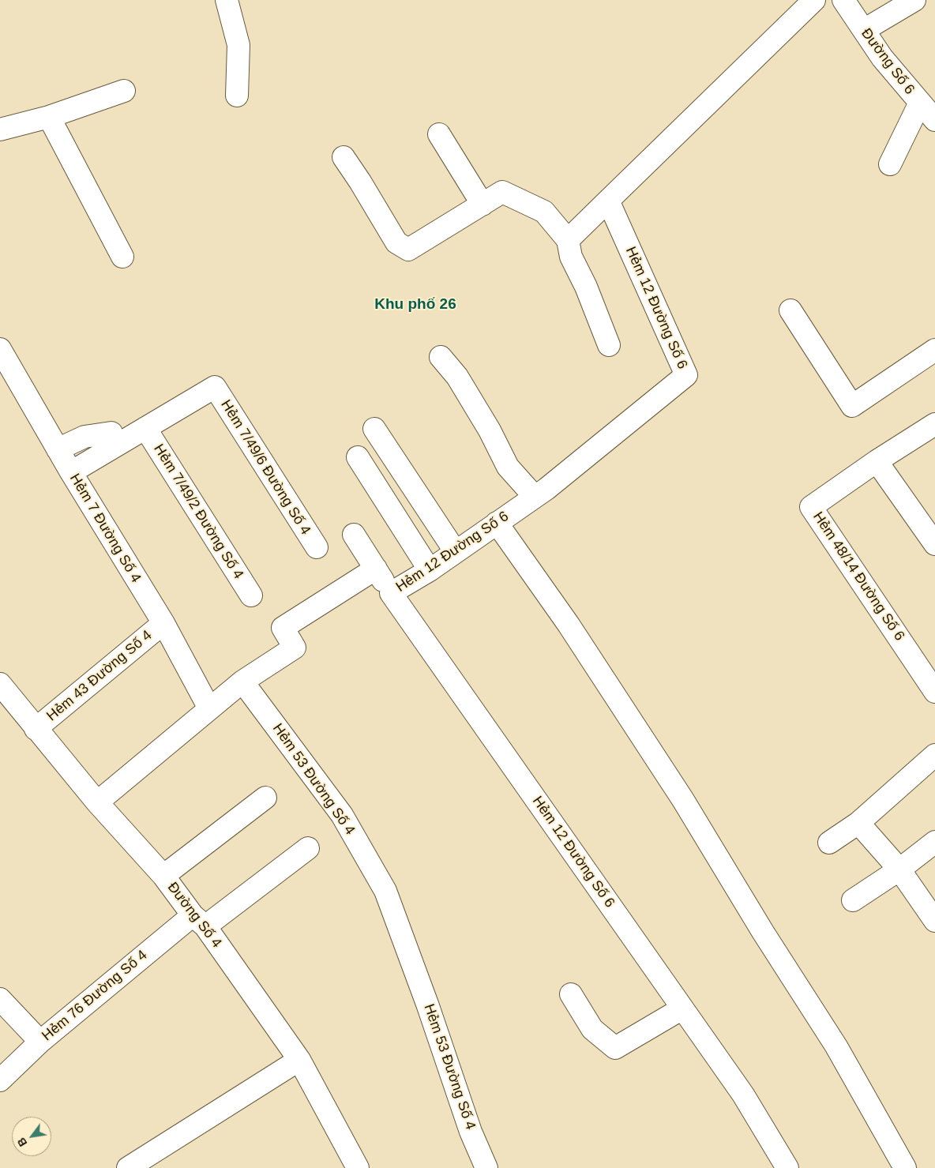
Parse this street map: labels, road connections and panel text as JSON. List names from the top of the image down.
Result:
{
  "streets": {
    "street": [
      "Đường Số 6",
      "Hẻm 12 Đường Số 6",
      "Hẻm 7/49/6 Đường Số 4",
      "Hẻm 7/49/2 Đường Số 4",
      "Hẻm 7 Đường Số 4",
      "Hẻm 48/14 Đường Số 6",
      "Hẻm 43 Đường Số 4",
      "Hẻm 53 Đường Số 4",
      "Đường Số 4",
      "Hẻm 76 Đường Số 4"
    ]
  },
  "crossings": [
    ["Hẻm 7/49/6 Đường Số 4", "Hẻm 7/49/2 Đường Số 4"],
    ["Hẻm 7 Đường Số 4", "Hẻm 43 Đường Số 4"],
    ["Hẻm 43 Đường Số 4", "Đường Số 4"],
    ["Đường Số 4", "Hẻm 76 Đường Số 4"]
  ],
  "districts": ["Khu phố 26"],
  "north": "bottom left"
}
